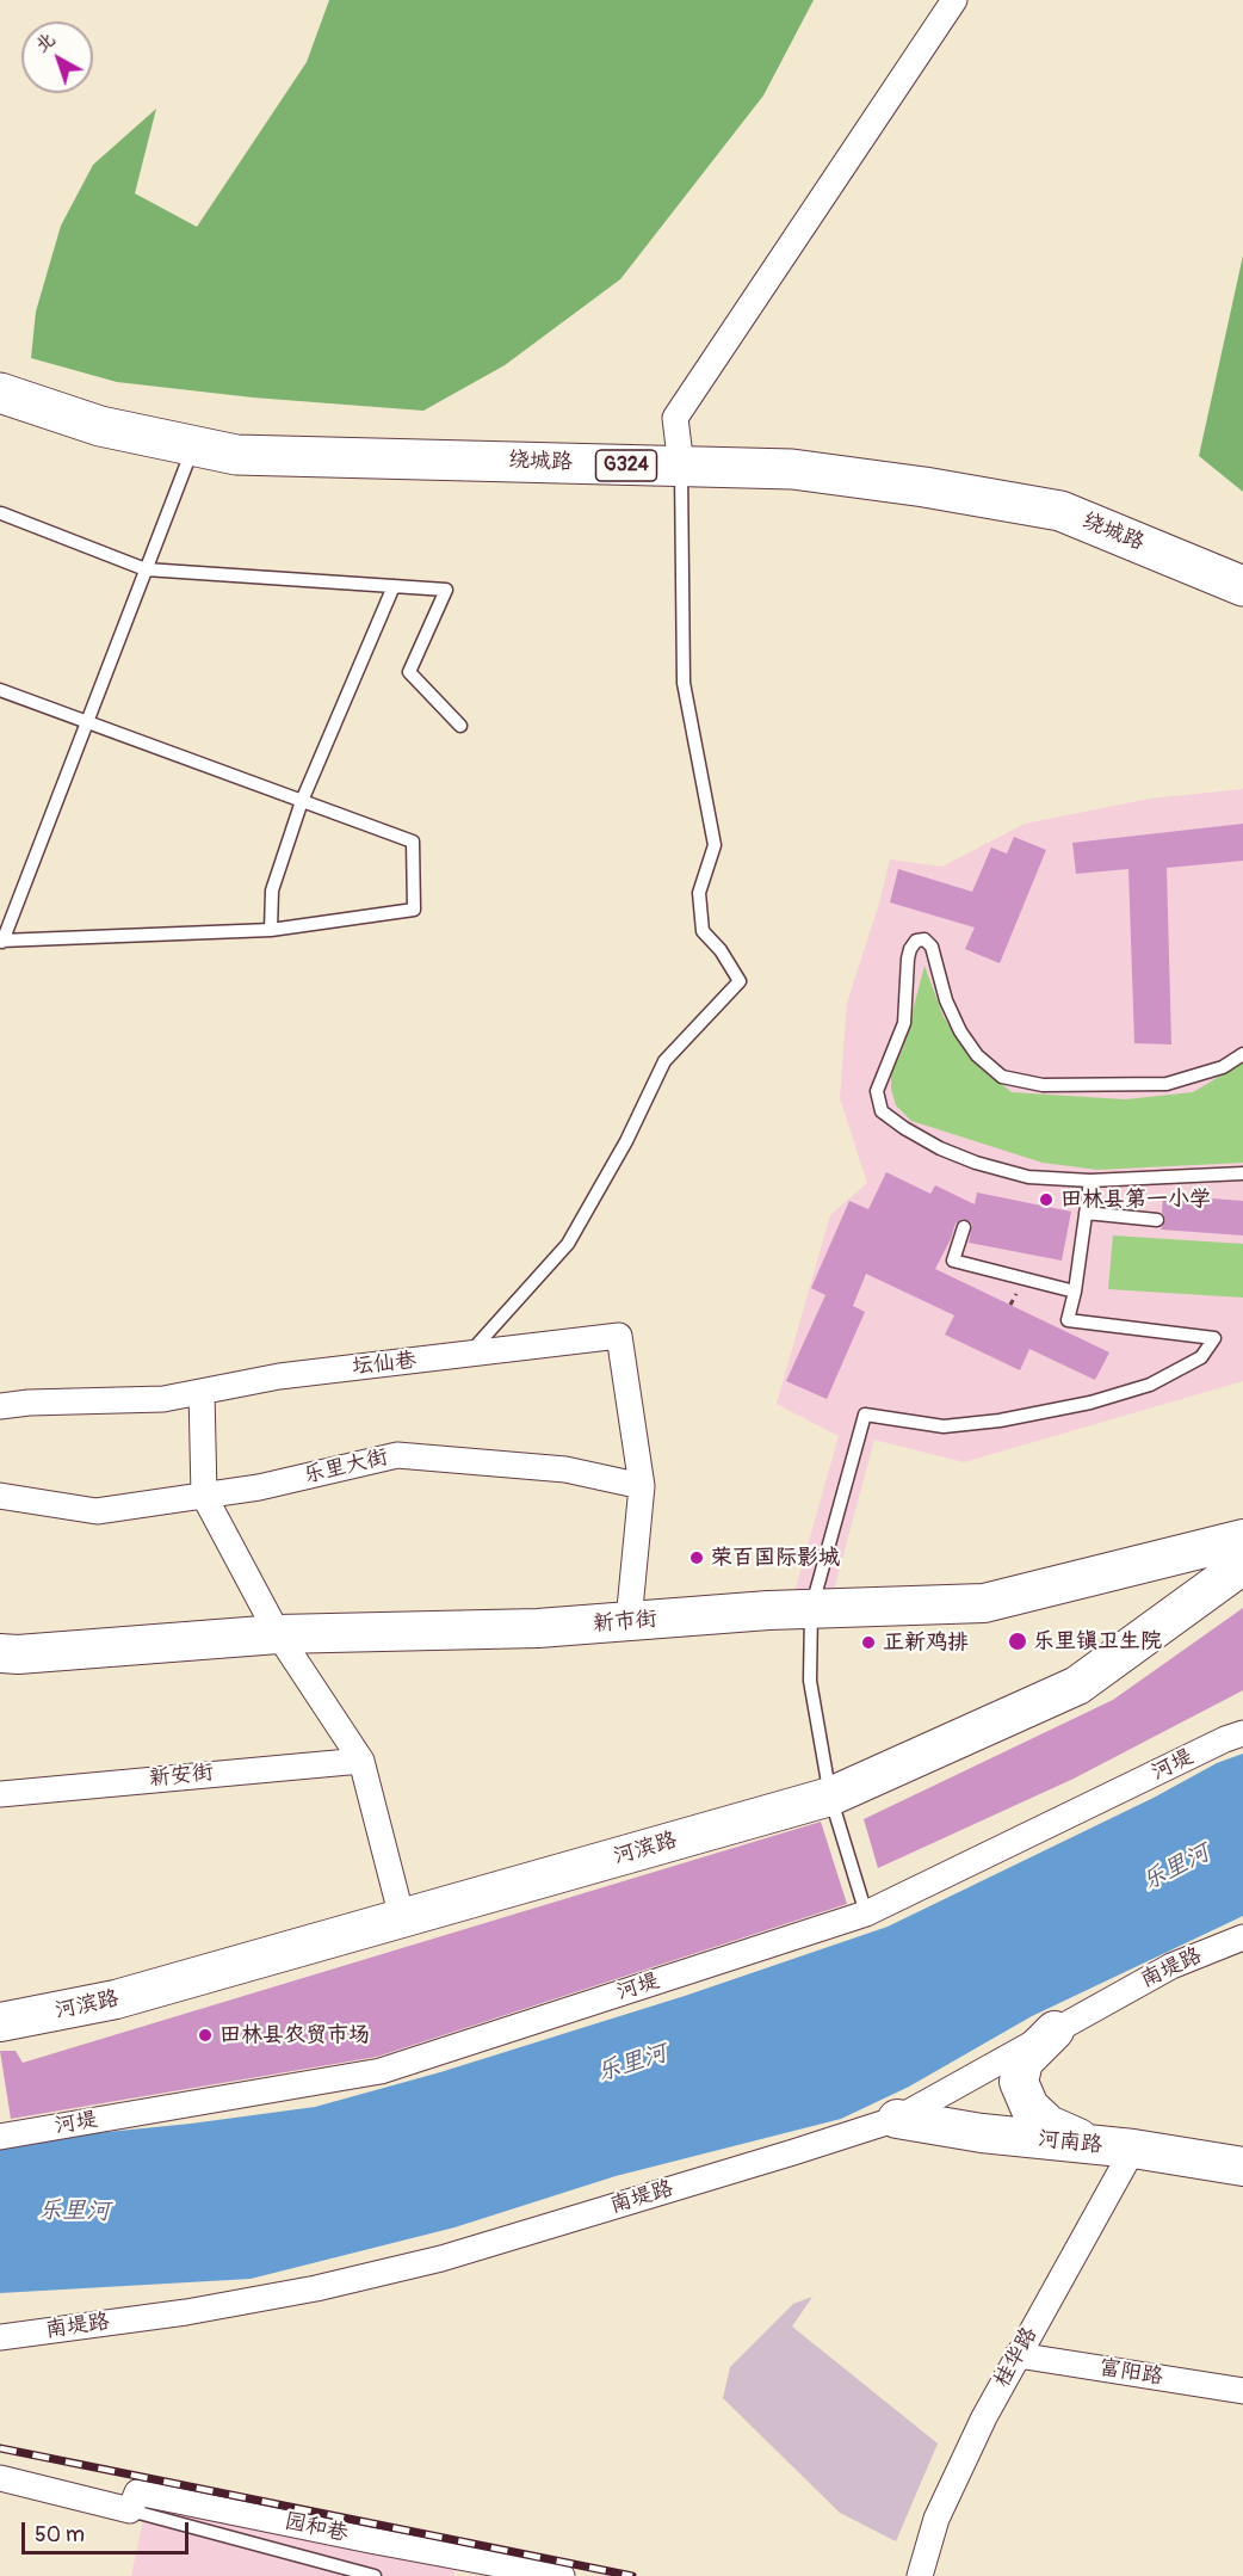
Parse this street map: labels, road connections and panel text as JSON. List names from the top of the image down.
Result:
{
  "streets": {
    "highway": ["绕城路", "G324"],
    "street": [
      "坛仙巷",
      "乐里大街",
      "新市街",
      "河堤",
      "新安街",
      "河滨路",
      "南堤路",
      "河南路",
      "桂华路",
      "富阳路",
      "园和巷"
    ]
  },
  "crossings": [
    ["坛仙巷", "乐里大街"],
    ["新市街", "河滨路"],
    ["南堤路", "河南路"],
    ["河南路", "桂华路"],
    ["桂华路", "富阳路"]
  ],
  "water": ["乐里河"],
  "places": [
    "田林县第一小学",
    "荣百国际影城",
    "乐里镇卫生院",
    "正新鸡排",
    "田林县农贸市场"
  ],
  "scale_bar": "50 m",
  "north": "top left"
}
